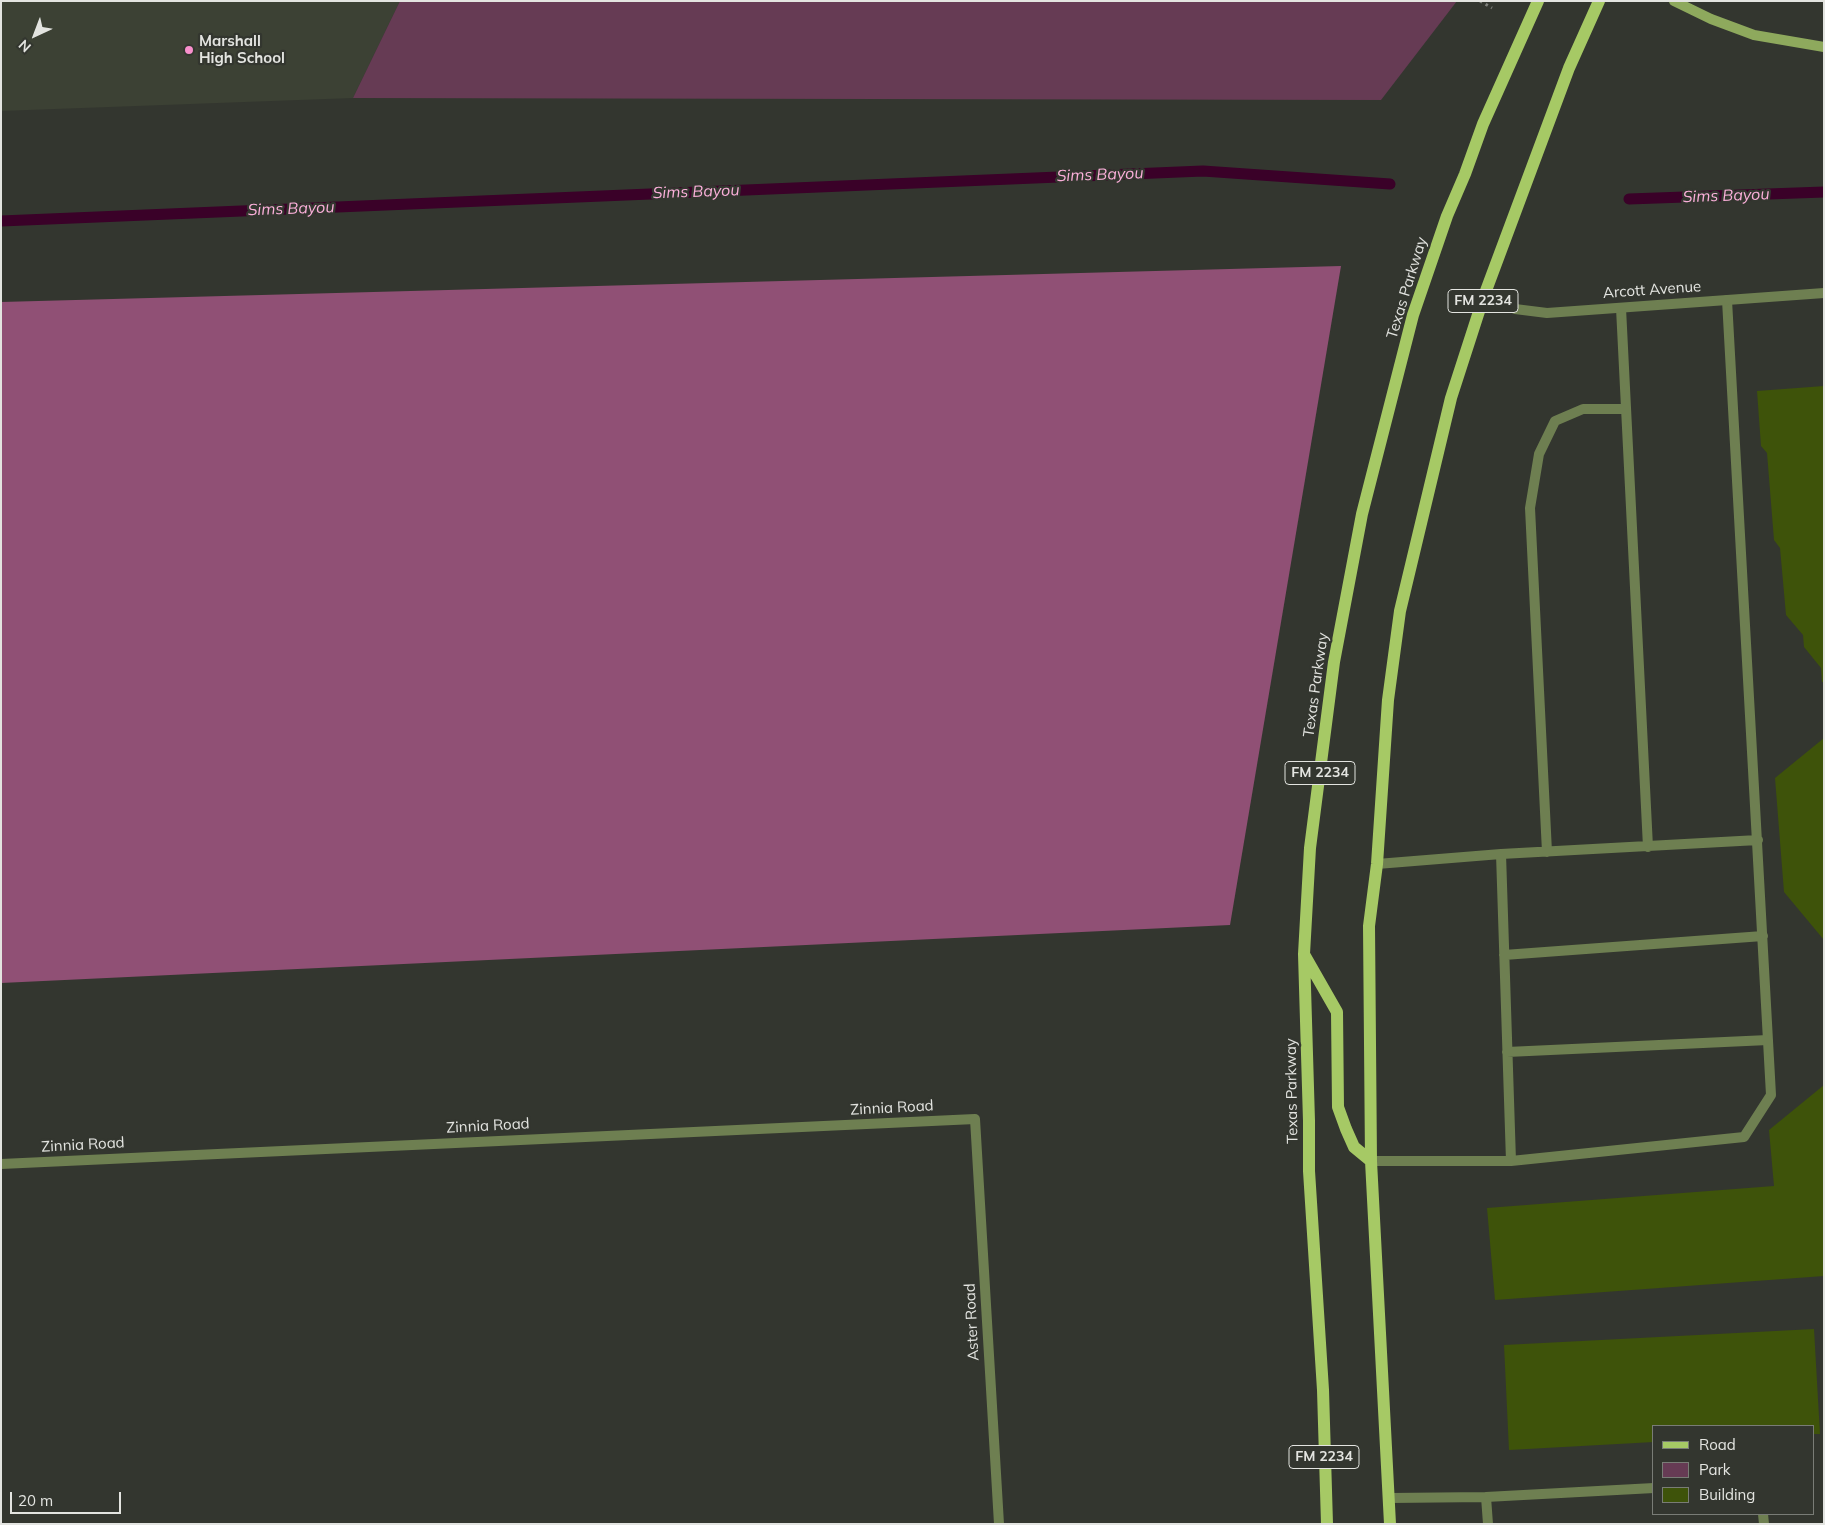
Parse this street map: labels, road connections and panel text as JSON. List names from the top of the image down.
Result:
{
  "streets": {
    "main road": ["Texas Parkway", "FM 2234"],
    "street": ["Arcott Avenue", "Zinnia Road", "Aster Road"]
  },
  "crossings": [
    ["Arcott Avenue", "FM 2234"],
    ["Zinnia Road", "Aster Road"]
  ],
  "water": ["Sims Bayou"],
  "places": ["Marshall High School"],
  "legend": ["Road", "Park", "Building"],
  "scale_bar": "20 m",
  "north": "bottom left"
}
